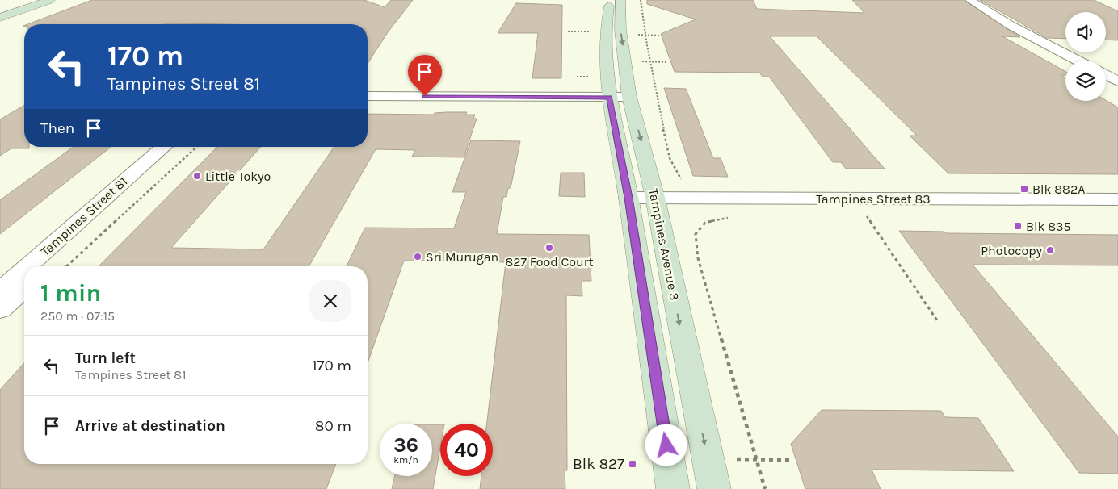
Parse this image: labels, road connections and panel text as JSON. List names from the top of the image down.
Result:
{
  "streets": {
    "street": ["Tampines Street 83", "Tampines Street 81", "Tampines Avenue 3"]
  },
  "crossings": [
    ["Tampines Street 83", "Tampines Avenue 3"]
  ],
  "places": {
    "other": [
      "Little Tokyo",
      "827 Food Court",
      "Photocopy",
      "Sri Murugan"
    ],
    "transit": ["Blk 882A", "Blk 835", "Blk 827"]
  },
  "page": {
    "turn": ["170 m", "Tampines Street 81"],
    "then": "Then",
    "heading": ["1 min", "250 m · 07:15"],
    "list": [
      {
        "name": "Turn left",
        "note": "Tampines Street 81",
        "value": "170 m"
      },
      {
        "name": "Arrive at destination",
        "value": "80 m"
      }
    ],
    "speed": "36 km/h",
    "limit": "40"
  }
}
